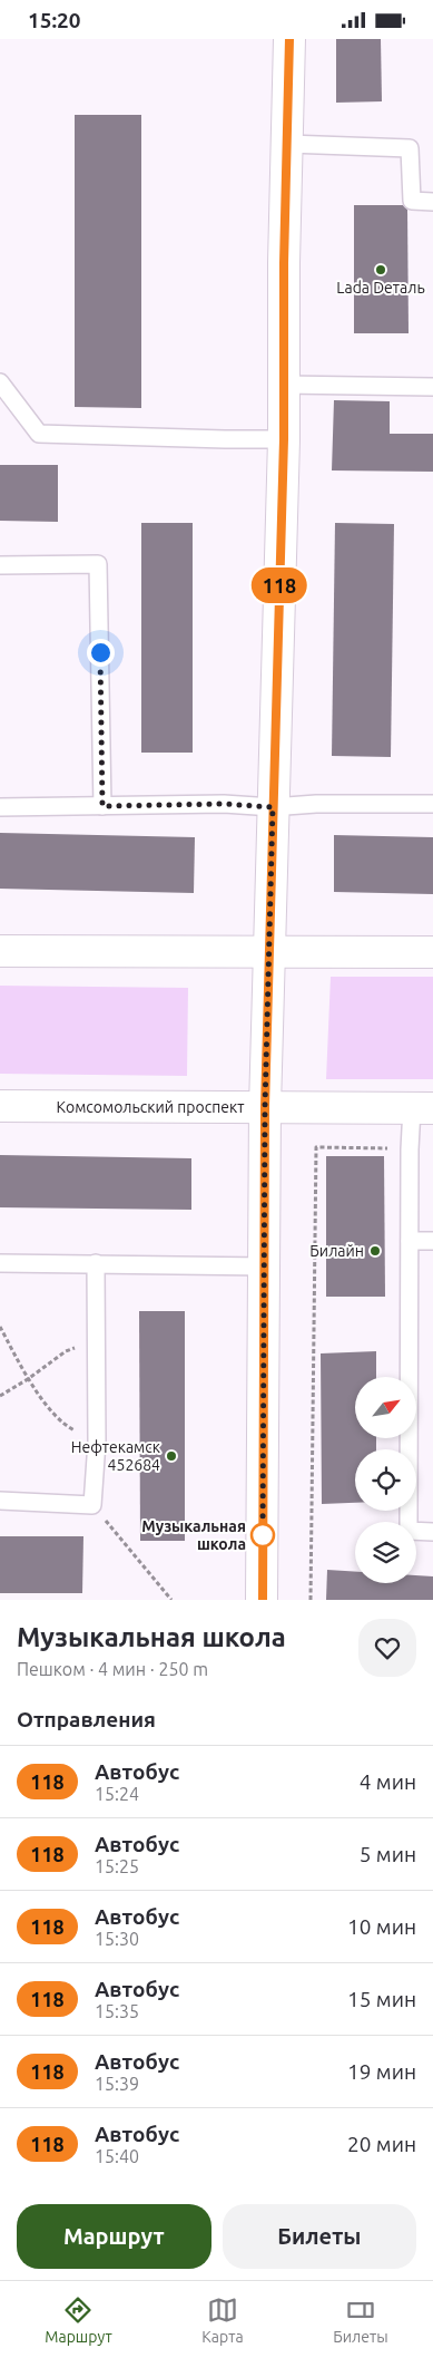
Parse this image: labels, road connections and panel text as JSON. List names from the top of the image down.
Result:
{
  "streets": {
    "main road": ["Комсомольский проспект"]
  },
  "places": [
    "Lada Dеталь",
    "Билайн",
    "Нефтекамск 452684",
    "Музыкальная школа"
  ],
  "lines": ["bus line 118"],
  "north": "top right",
  "page": {
    "status": "15:20",
    "on_map": "118",
    "heading": [
      ["Музыкальная школа", "Пешком · 4 мин · 250 m"],
      "Отправления"
    ],
    "list": [
      {
        "mark": "118",
        "name": "Автобус",
        "note": "15:24",
        "value": "4 мин"
      },
      {
        "mark": "118",
        "name": "Автобус",
        "note": "15:25",
        "value": "5 мин"
      },
      {
        "mark": "118",
        "name": "Автобус",
        "note": "15:30",
        "value": "10 мин"
      },
      {
        "mark": "118",
        "name": "Автобус",
        "note": "15:35",
        "value": "15 мин"
      },
      {
        "mark": "118",
        "name": "Автобус",
        "note": "15:39",
        "value": "19 мин"
      },
      {
        "mark": "118",
        "name": "Автобус",
        "note": "15:40",
        "value": "20 мин"
      }
    ],
    "buttons": ["Маршрут", "Билеты"],
    "tabs": ["Маршрут", "Карта", "Билеты"]
  }
}
